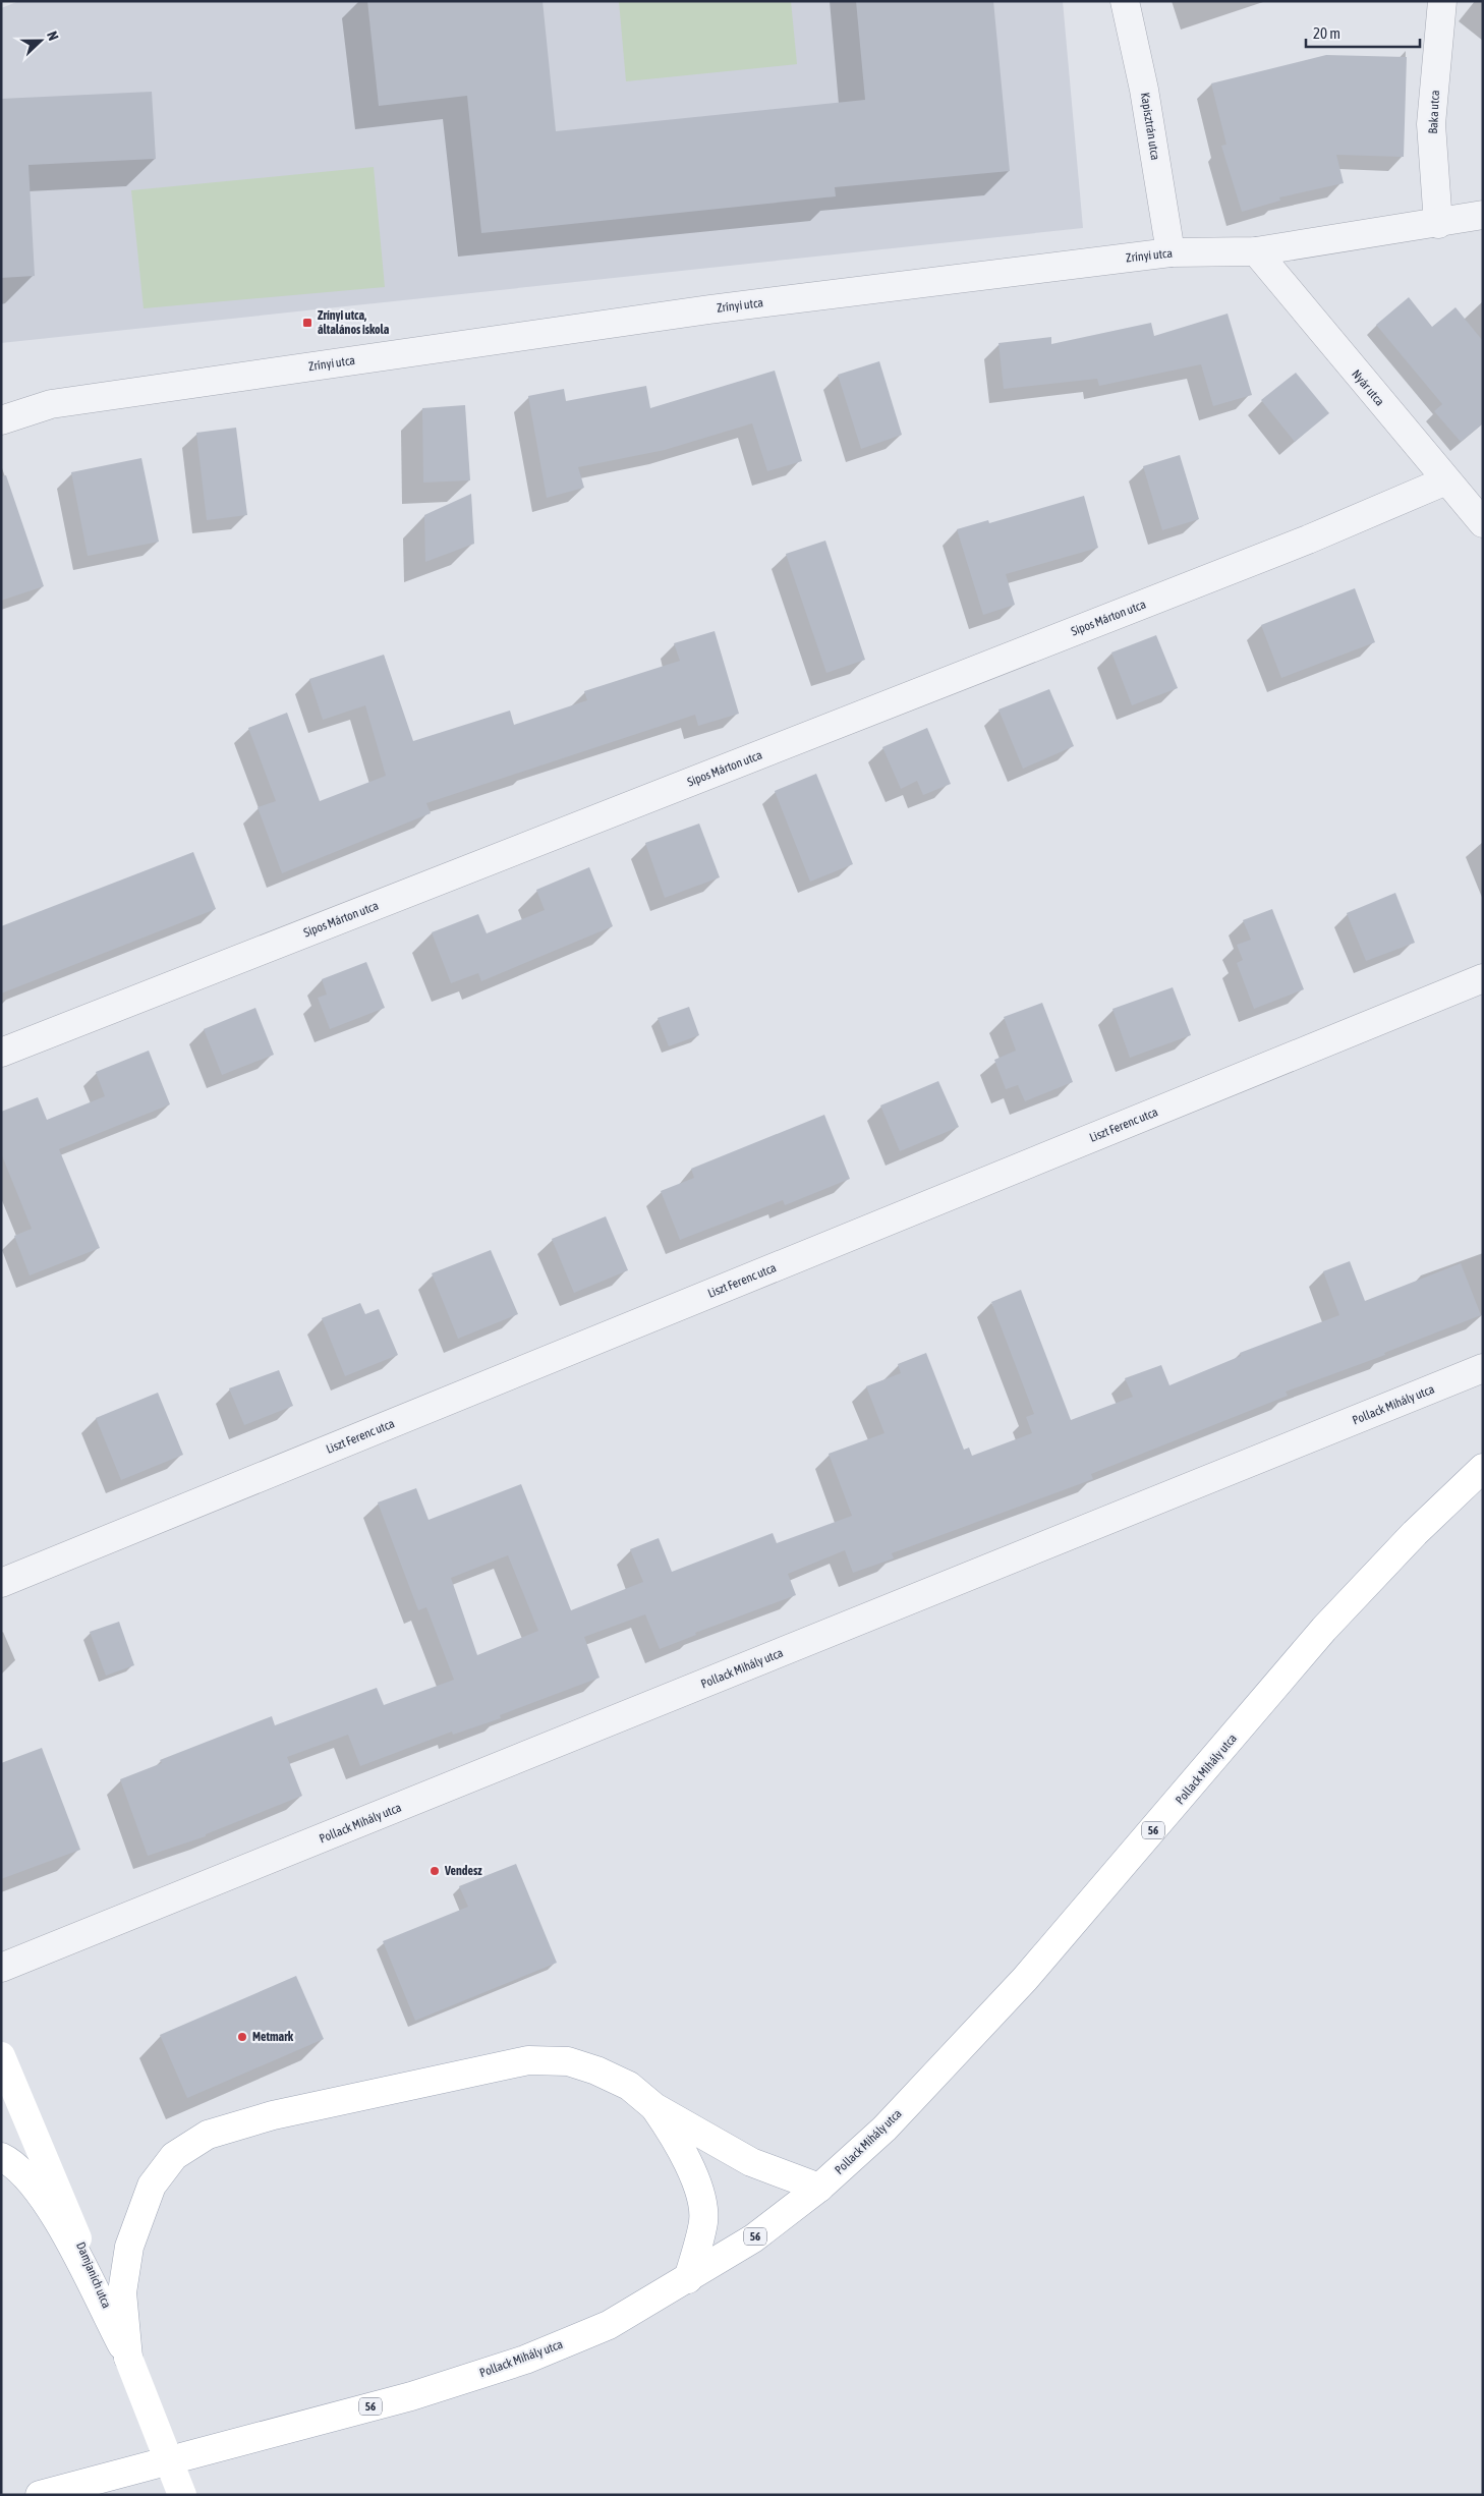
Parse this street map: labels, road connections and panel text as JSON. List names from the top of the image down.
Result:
{
  "streets": {
    "main road": ["Pollack Mihály utca", "56", "Damjanich utca"],
    "street": [
      "Baka utca",
      "Kapisztrán utca",
      "Zrínyi utca",
      "Nyár utca",
      "Sipos Márton utca",
      "Liszt Ferenc utca"
    ]
  },
  "crossings": [
    ["Baka utca", "Zrínyi utca"],
    ["Kapisztrán utca", "Zrínyi utca"],
    ["Zrínyi utca", "Nyár utca"],
    ["Nyár utca", "Sipos Márton utca"]
  ],
  "places": {
    "transit": ["Zrínyi utca, általános iskola"],
    "other": ["Vendesz", "Metmark"]
  },
  "scale_bar": "20 m",
  "north": "right"
}
